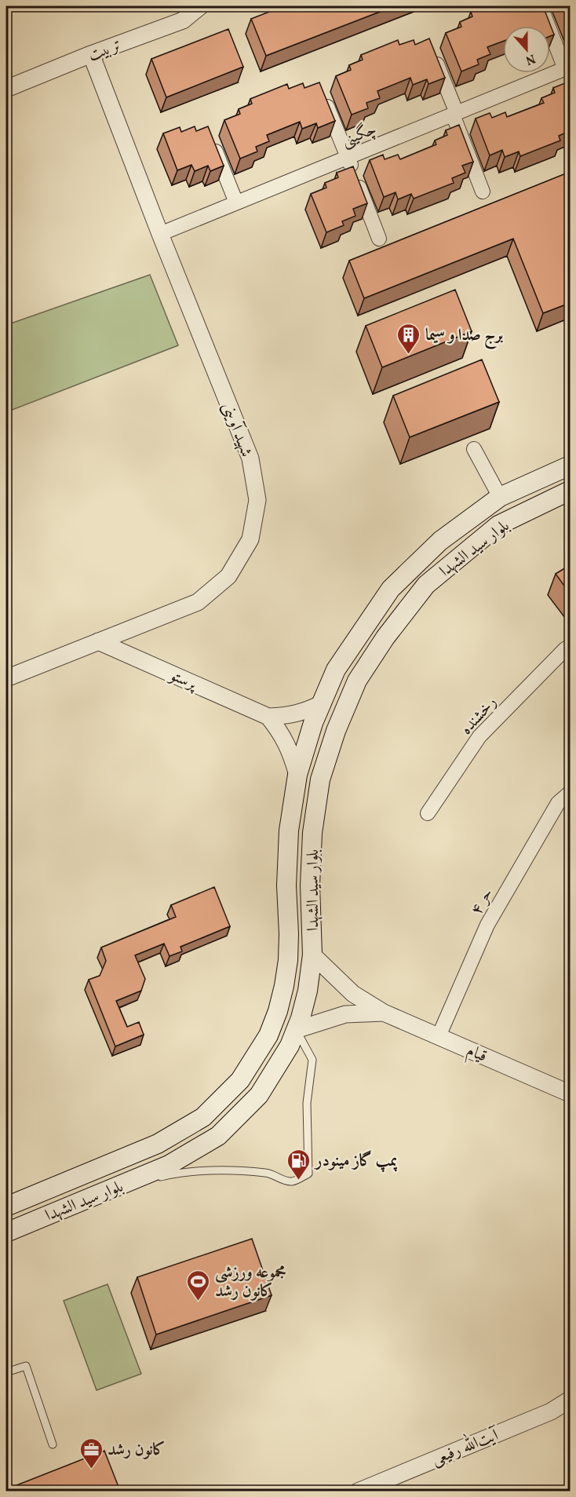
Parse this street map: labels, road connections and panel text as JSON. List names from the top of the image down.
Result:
{
  "streets": {
    "main road": ["بلوار سید الشهدا"],
    "street": [
      "تربیت",
      "چگینی",
      "شهید آوینی",
      "پرستو",
      "رخشنده",
      "حر ۴",
      "قیام",
      "آیت‌الله رفیعی"
    ]
  },
  "crossings": [
    ["تربیت", "شهید آوینی"],
    ["چگینی", "شهید آوینی"],
    ["شهید آوینی", "پرستو"],
    ["بلوار سید الشهدا", "پرستو"],
    ["بلوار سید الشهدا", "قیام"],
    ["حر ۴", "قیام"]
  ],
  "places": {
    "building": ["برج صدا و سیما"],
    "fuel station": ["پمپ گاز مینودر"],
    "sports": ["مجموعه ورزشی کانون رشد"],
    "office": ["کانون رشد"]
  },
  "north": "bottom"
}
